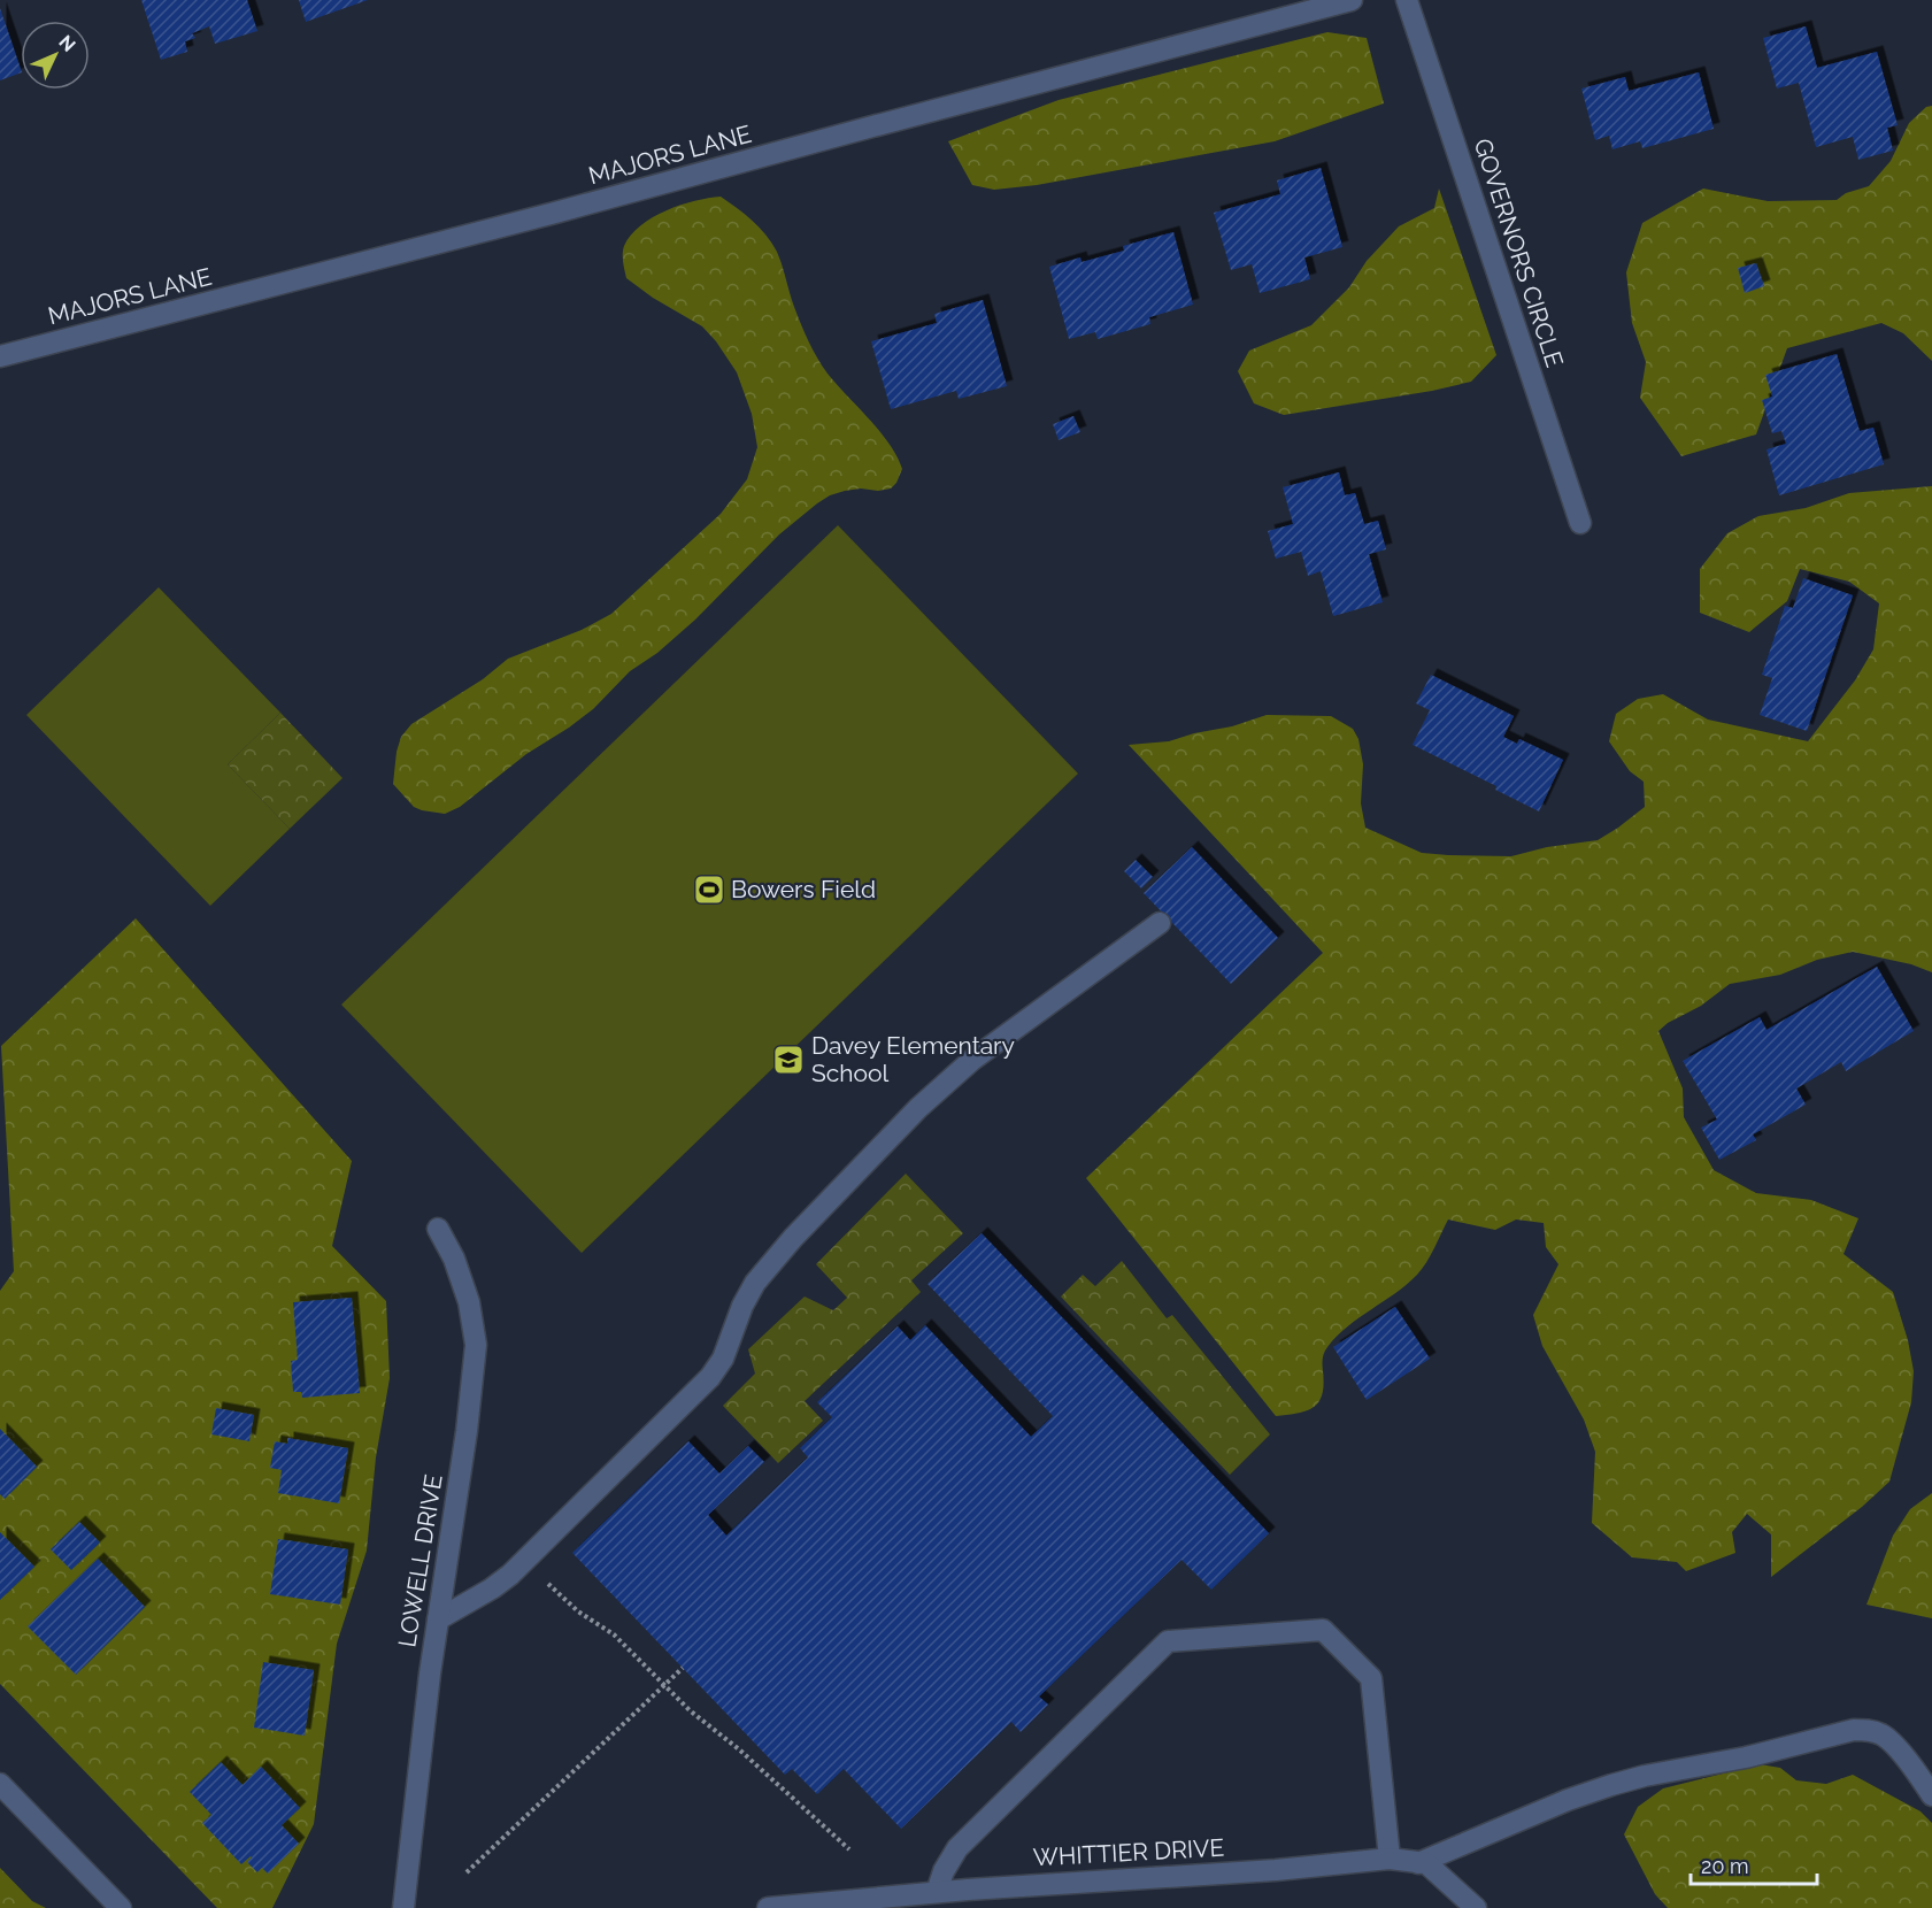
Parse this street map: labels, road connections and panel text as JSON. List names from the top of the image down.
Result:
{
  "streets": {
    "street": [
      "MAJORS LANE",
      "GOVERNORS CIRCLE",
      "LOWELL DRIVE",
      "WHITTIER DRIVE"
    ]
  },
  "places": {
    "sports": ["Bowers Field"],
    "school or university": ["Davey Elementary School"]
  },
  "scale_bar": "20 m",
  "north": "top right"
}
